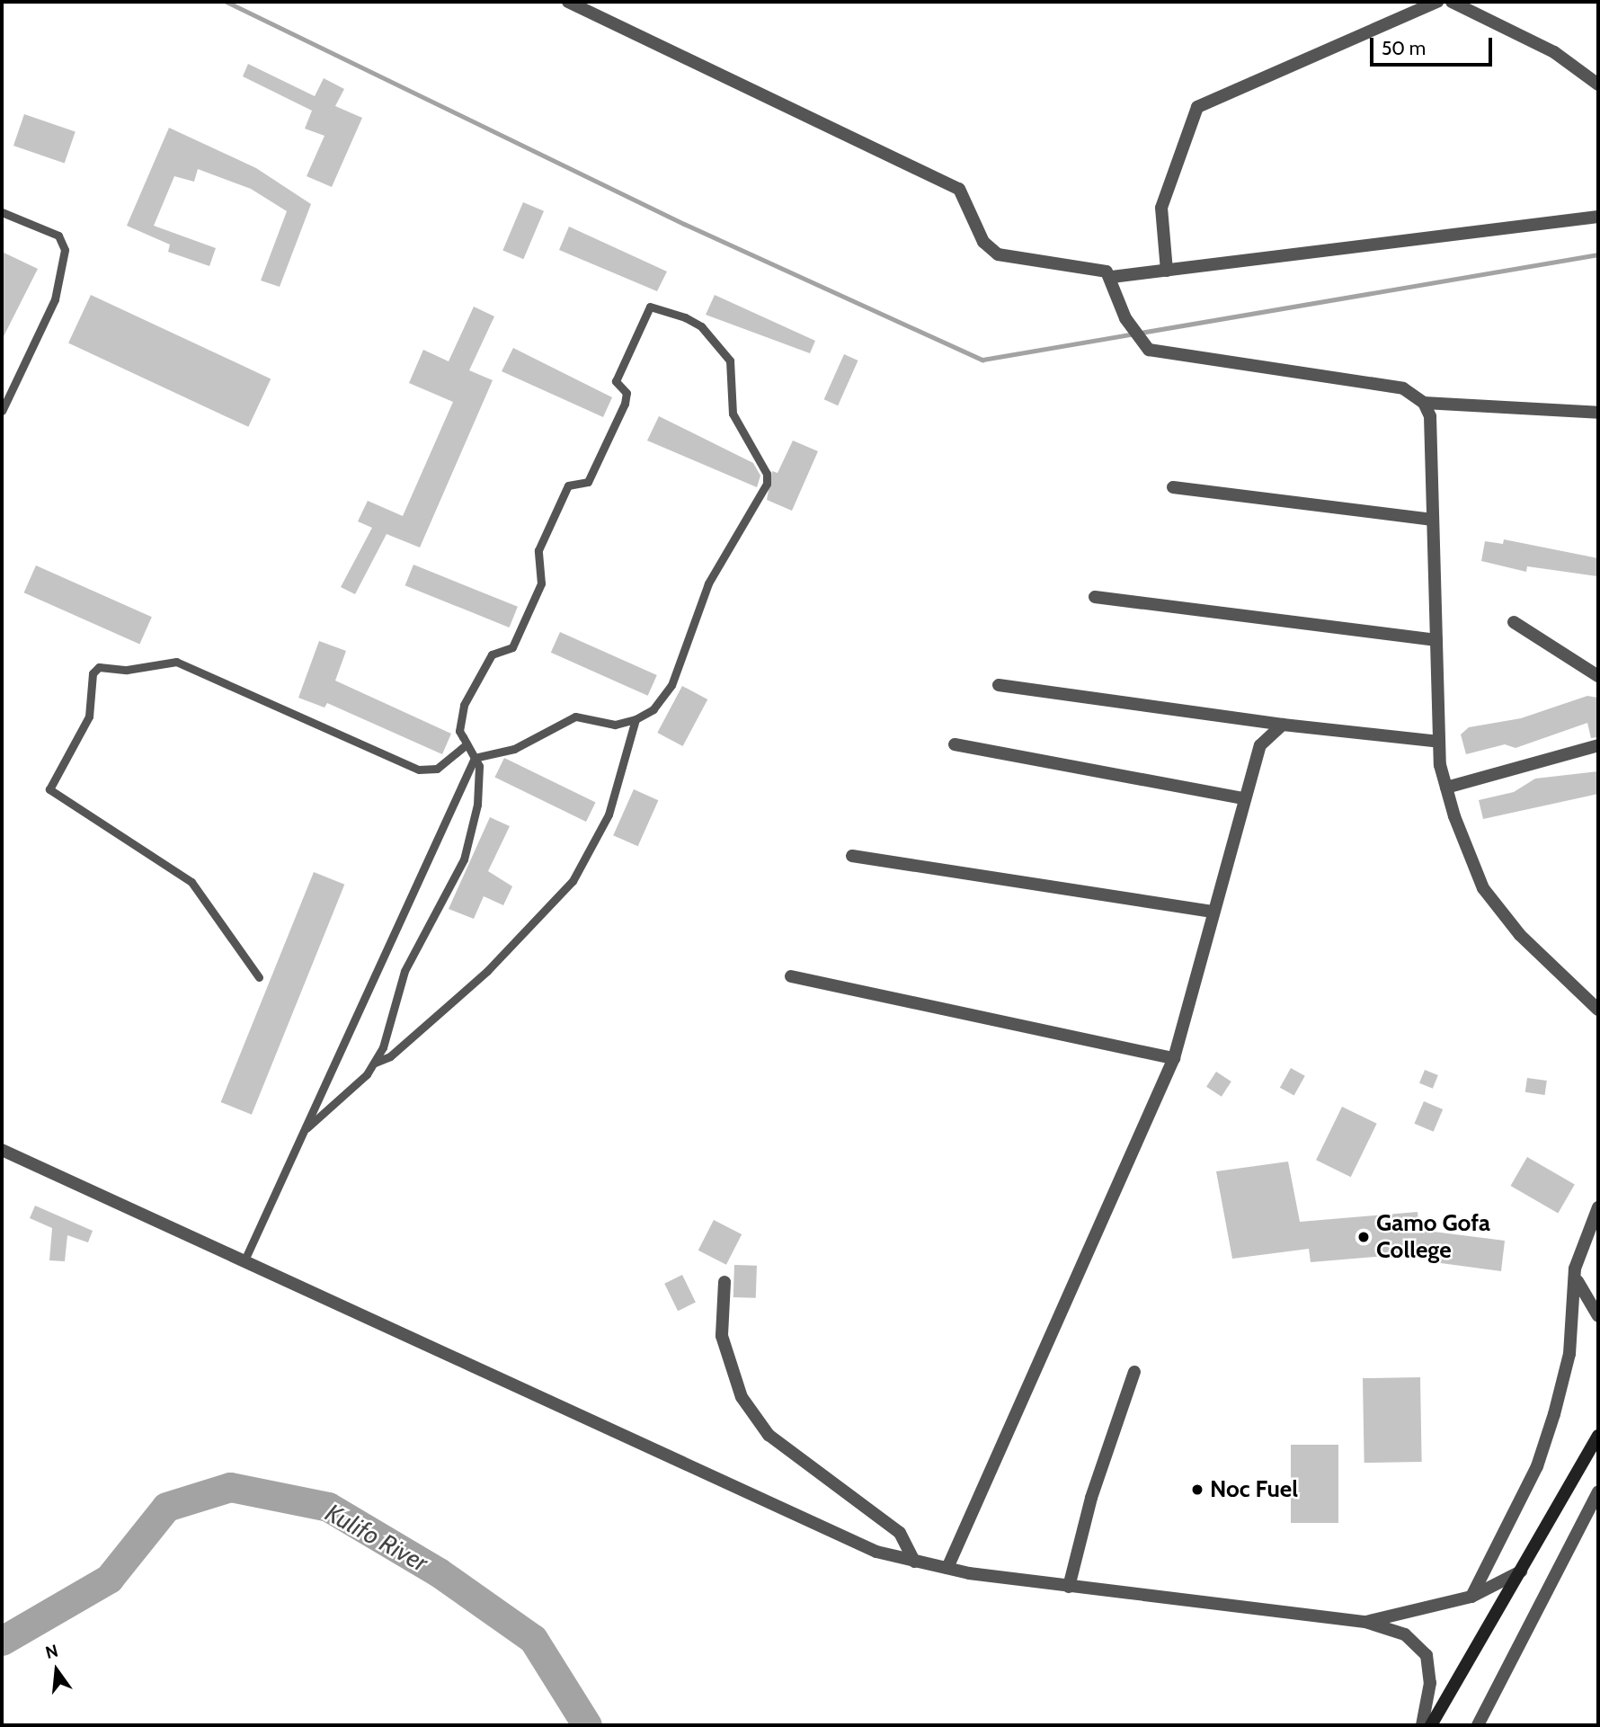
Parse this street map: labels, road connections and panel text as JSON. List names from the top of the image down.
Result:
{
  "water": ["Kulifo River"],
  "places": ["Gamo Gofa College", "Noc Fuel"],
  "scale_bar": "50 m",
  "north": "top"
}
